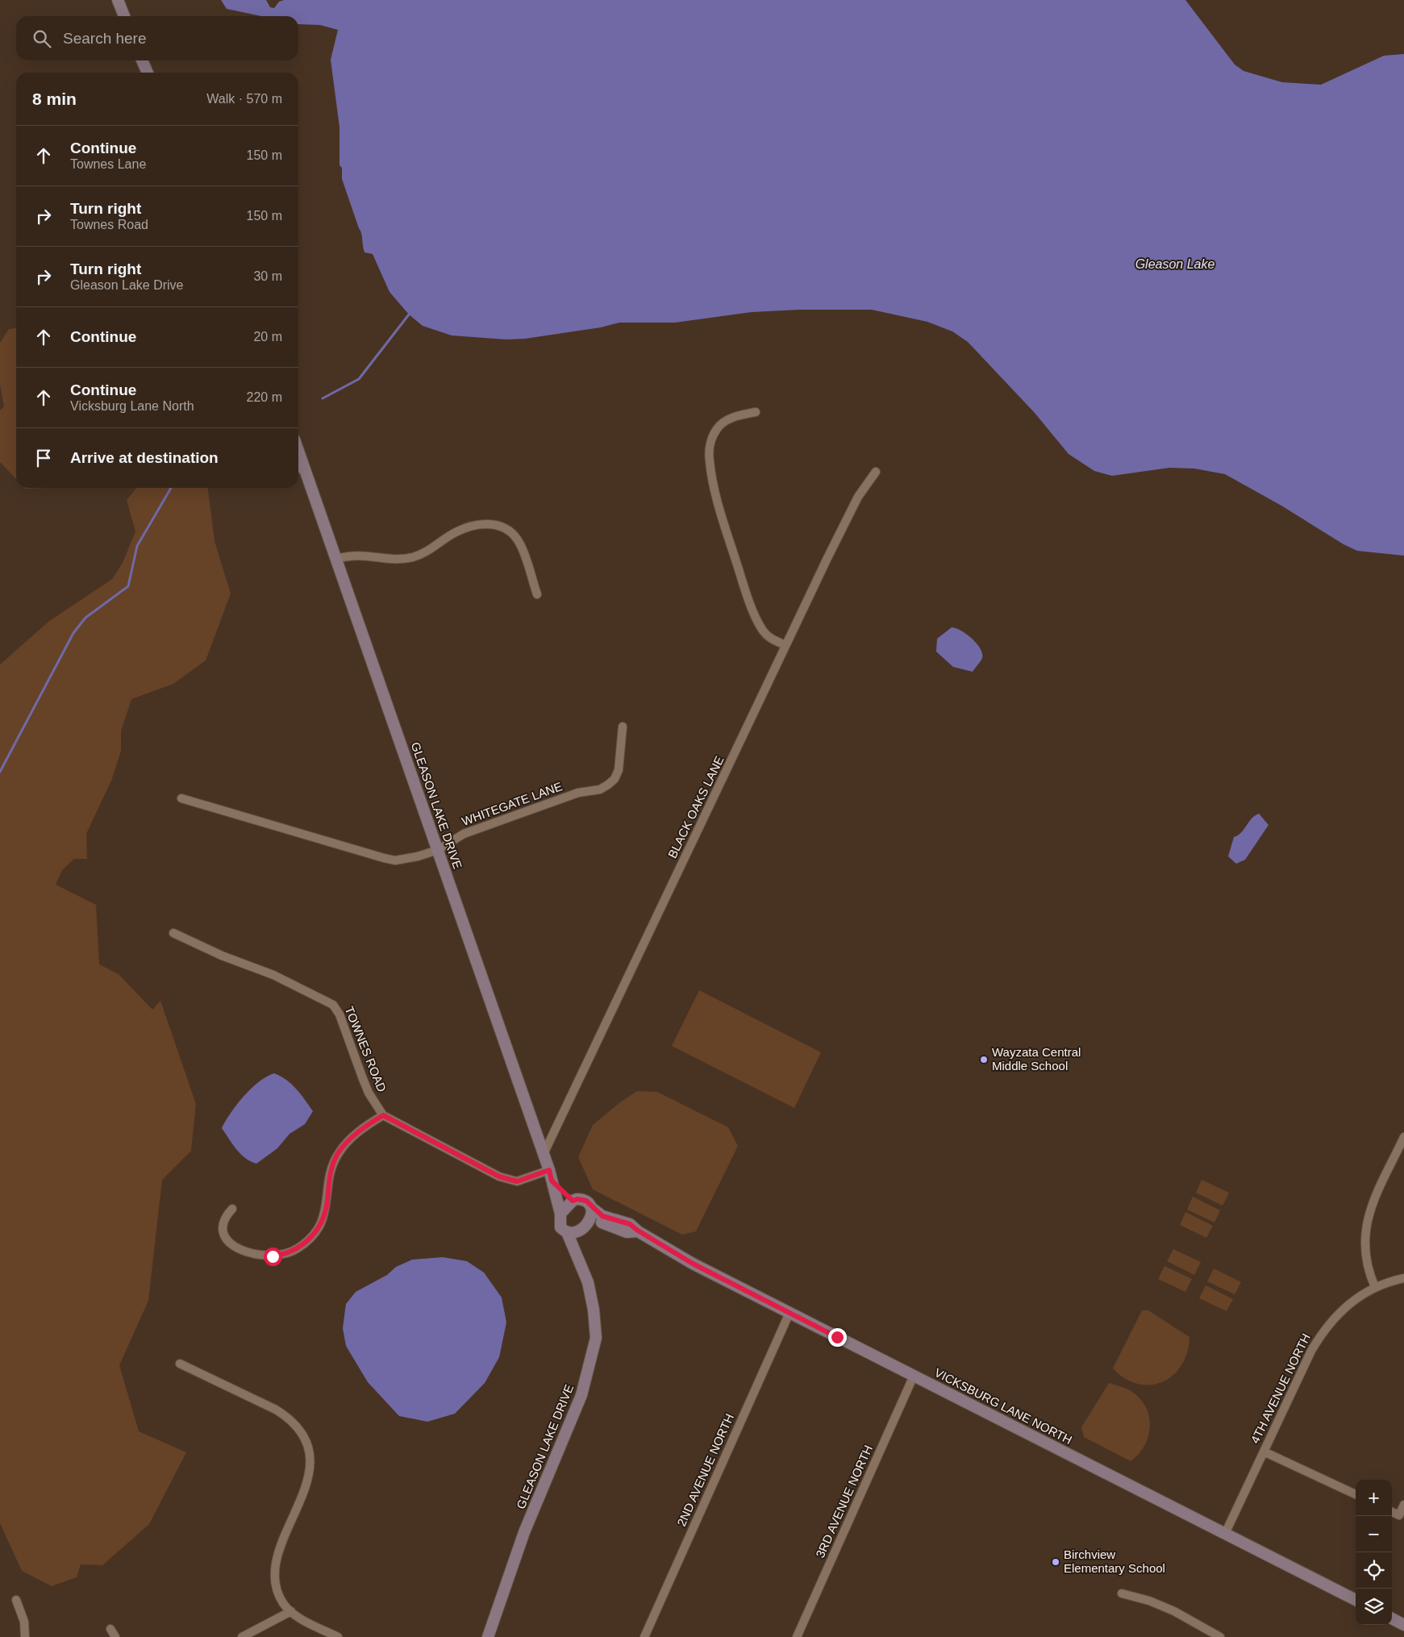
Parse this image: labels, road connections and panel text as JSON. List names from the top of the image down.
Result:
{
  "streets": {
    "main road": ["GLEASON LAKE DRIVE", "VICKSBURG LANE NORTH"],
    "street": [
      "WHITEGATE LANE",
      "BLACK OAKS LANE",
      "TOWNES ROAD",
      "4TH AVENUE NORTH",
      "2ND AVENUE NORTH",
      "3RD AVENUE NORTH"
    ]
  },
  "crossings": [
    ["WHITEGATE LANE", "GLEASON LAKE DRIVE"],
    ["GLEASON LAKE DRIVE", "BLACK OAKS LANE"],
    ["GLEASON LAKE DRIVE", "TOWNES ROAD"],
    ["GLEASON LAKE DRIVE", "VICKSBURG LANE NORTH"],
    ["4TH AVENUE NORTH", "VICKSBURG LANE NORTH"],
    ["VICKSBURG LANE NORTH", "2ND AVENUE NORTH"],
    ["VICKSBURG LANE NORTH", "3RD AVENUE NORTH"]
  ],
  "water": ["Gleason Lake"],
  "places": ["Wayzata Central Middle School", "Birchview Elementary School"],
  "page": {
    "search": "Search here",
    "heading": ["8 min", "Walk · 570 m"],
    "list": [
      ["Continue", "Townes Lane", "150 m"],
      ["Turn right", "Townes Road", "150 m"],
      ["Turn right", "Gleason Lake Drive", "30 m"],
      ["Continue", "20 m"],
      ["Continue", "Vicksburg Lane North", "220 m"],
      "Arrive at destination"
    ],
    "map_buttons": ["+", "−"]
  }
}
